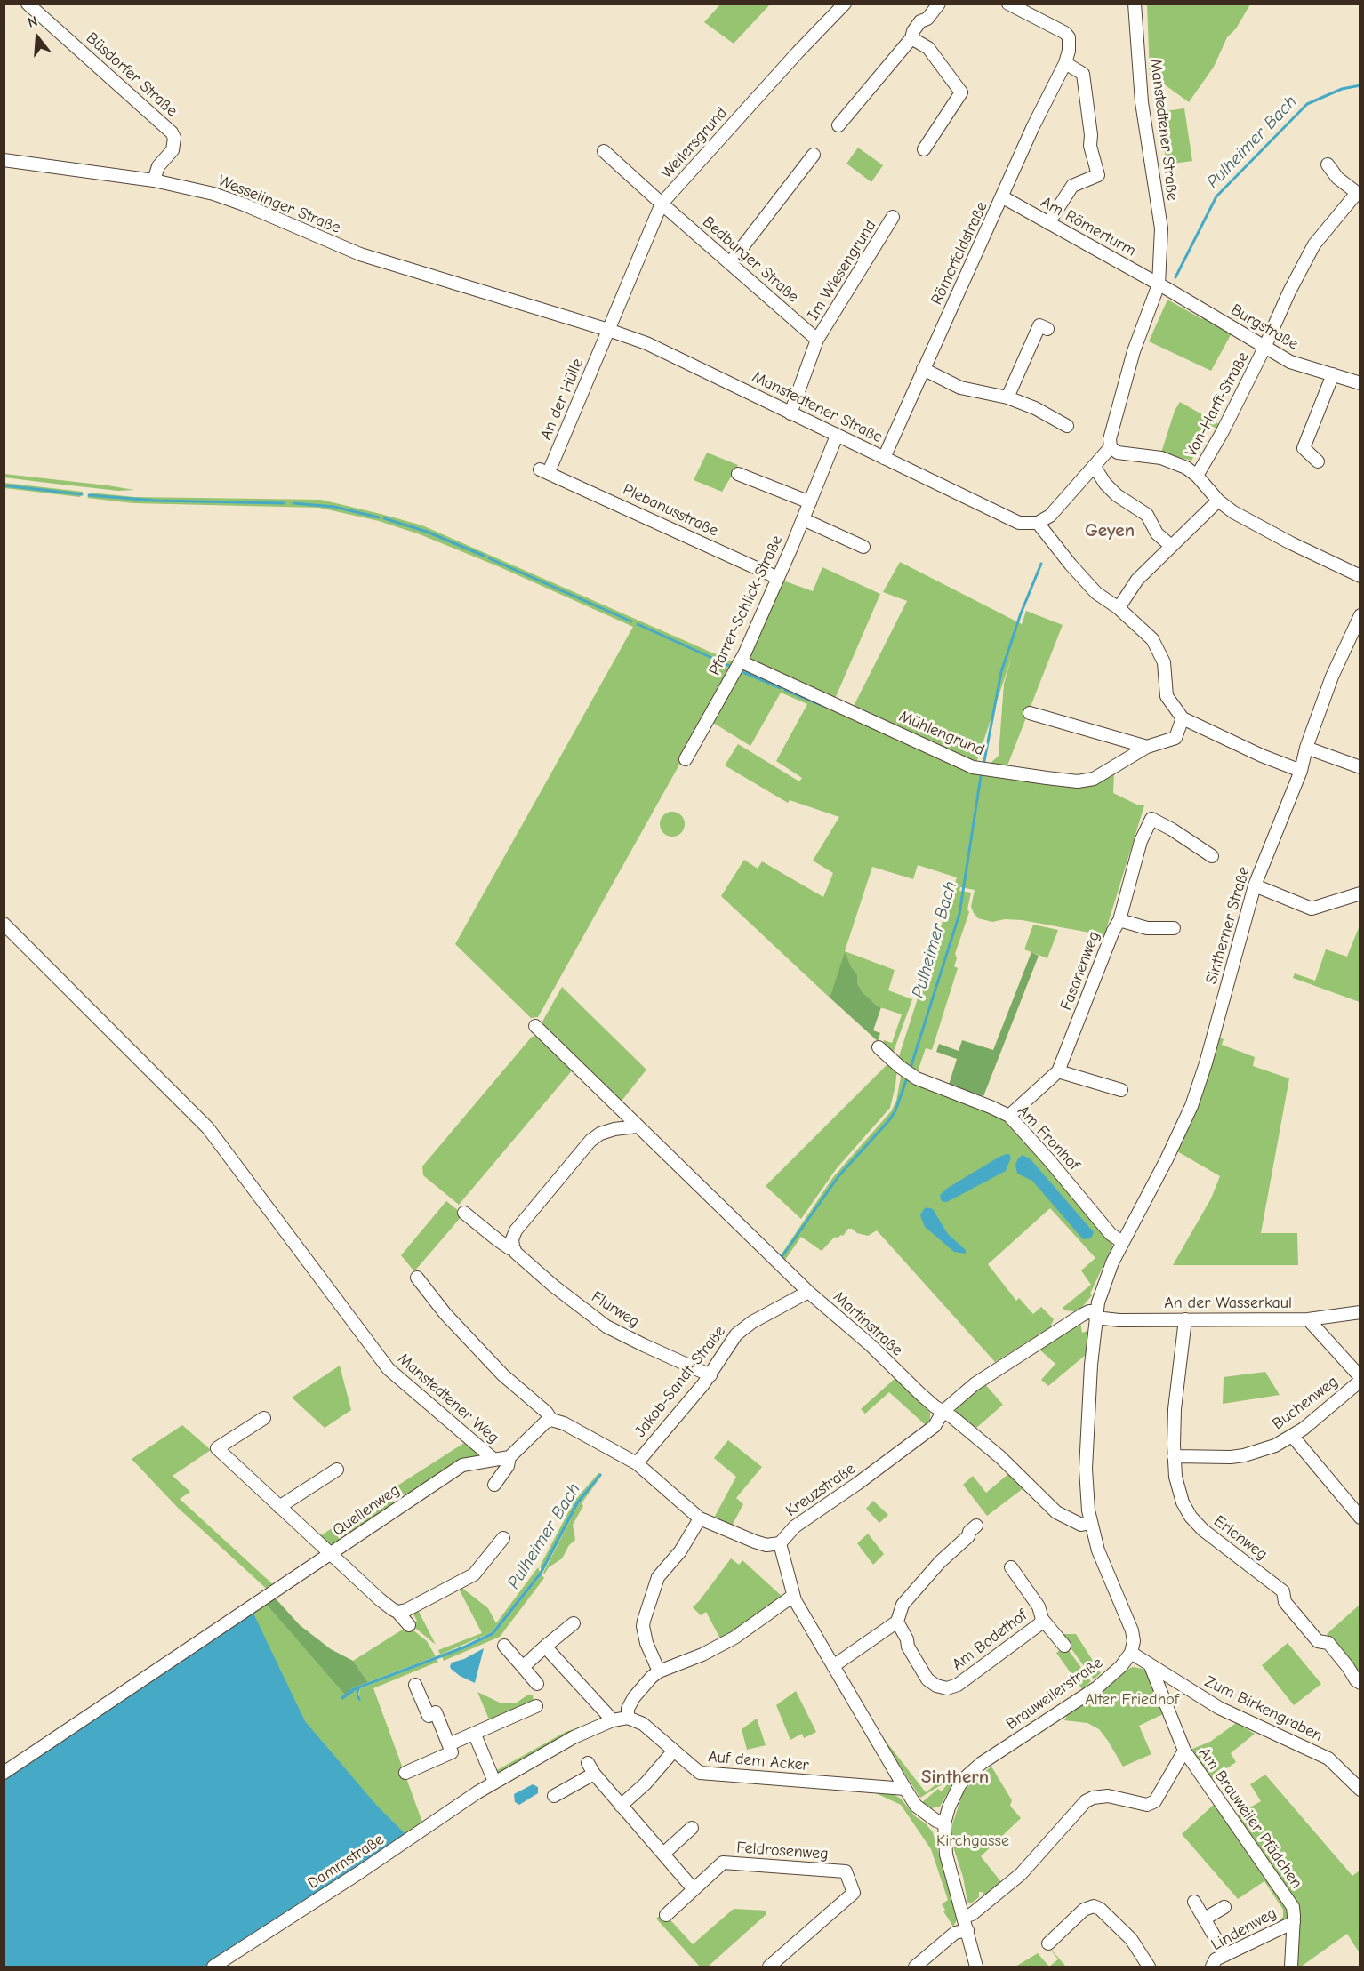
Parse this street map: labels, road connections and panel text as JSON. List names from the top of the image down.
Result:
{
  "streets": {
    "street": [
      "Büsdorfer Straße",
      "Manstedtener Straße",
      "Weilersgrund",
      "Wesselinger Straße",
      "Am Römerturm",
      "Römerfeldstraße",
      "Bedburger Straße",
      "Im Wiesengrund",
      "Burgstraße",
      "An der Hülle",
      "Von-Harff-Straße",
      "Plebanusstraße",
      "Pfarrer-Schlick-Straße",
      "Mühlengrund",
      "Sintherner Straße",
      "Fasanenweg",
      "Am Fronhof",
      "An der Wasserkaul",
      "Flurweg",
      "Martinstraße",
      "Jakob-Sandt-Straße",
      "Manstedtener Weg",
      "Buchenweg",
      "Kreuzstraße",
      "Quellenweg",
      "Erlenweg",
      "Am Bodethof",
      "Brauweilerstraße",
      "Zum Birkengraben",
      "Auf dem Acker",
      "Am Brauweiler Pfädchen",
      "Feldrosenweg",
      "Dammstraße",
      "Lindenweg"
    ]
  },
  "crossings": [
    ["Büsdorfer Straße", "Wesselinger Straße"],
    ["Manstedtener Straße", "Weilersgrund"],
    ["Manstedtener Straße", "Wesselinger Straße"],
    ["Manstedtener Straße", "Am Römerturm"],
    ["Manstedtener Straße", "Römerfeldstraße"],
    ["Manstedtener Straße", "Burgstraße"],
    ["Manstedtener Straße", "An der Hülle"],
    ["Manstedtener Straße", "Pfarrer-Schlick-Straße"],
    ["Weilersgrund", "Bedburger Straße"],
    ["Weilersgrund", "An der Hülle"],
    ["Am Römerturm", "Römerfeldstraße"],
    ["Am Römerturm", "Burgstraße"],
    ["Bedburger Straße", "Im Wiesengrund"],
    ["Burgstraße", "Von-Harff-Straße"],
    ["An der Hülle", "Plebanusstraße"],
    ["Plebanusstraße", "Pfarrer-Schlick-Straße"],
    ["Pfarrer-Schlick-Straße", "Mühlengrund"],
    ["Sintherner Straße", "Am Fronhof"],
    ["Fasanenweg", "Am Fronhof"],
    ["An der Wasserkaul", "Kreuzstraße"],
    ["An der Wasserkaul", "Erlenweg"],
    ["Flurweg", "Jakob-Sandt-Straße"],
    ["Martinstraße", "Jakob-Sandt-Straße"],
    ["Martinstraße", "Kreuzstraße"],
    ["Manstedtener Weg", "Quellenweg"],
    ["Buchenweg", "Erlenweg"],
    ["Brauweilerstraße", "Zum Birkengraben"],
    ["Auf dem Acker", "Dammstraße"],
    ["Am Brauweiler Pfädchen", "Lindenweg"]
  ],
  "districts": ["Geyen", "Sinthern"],
  "water": ["Pulheimer Bach"],
  "parks": ["Alter Friedhof", "Kirchgasse"],
  "north": "top"
}
